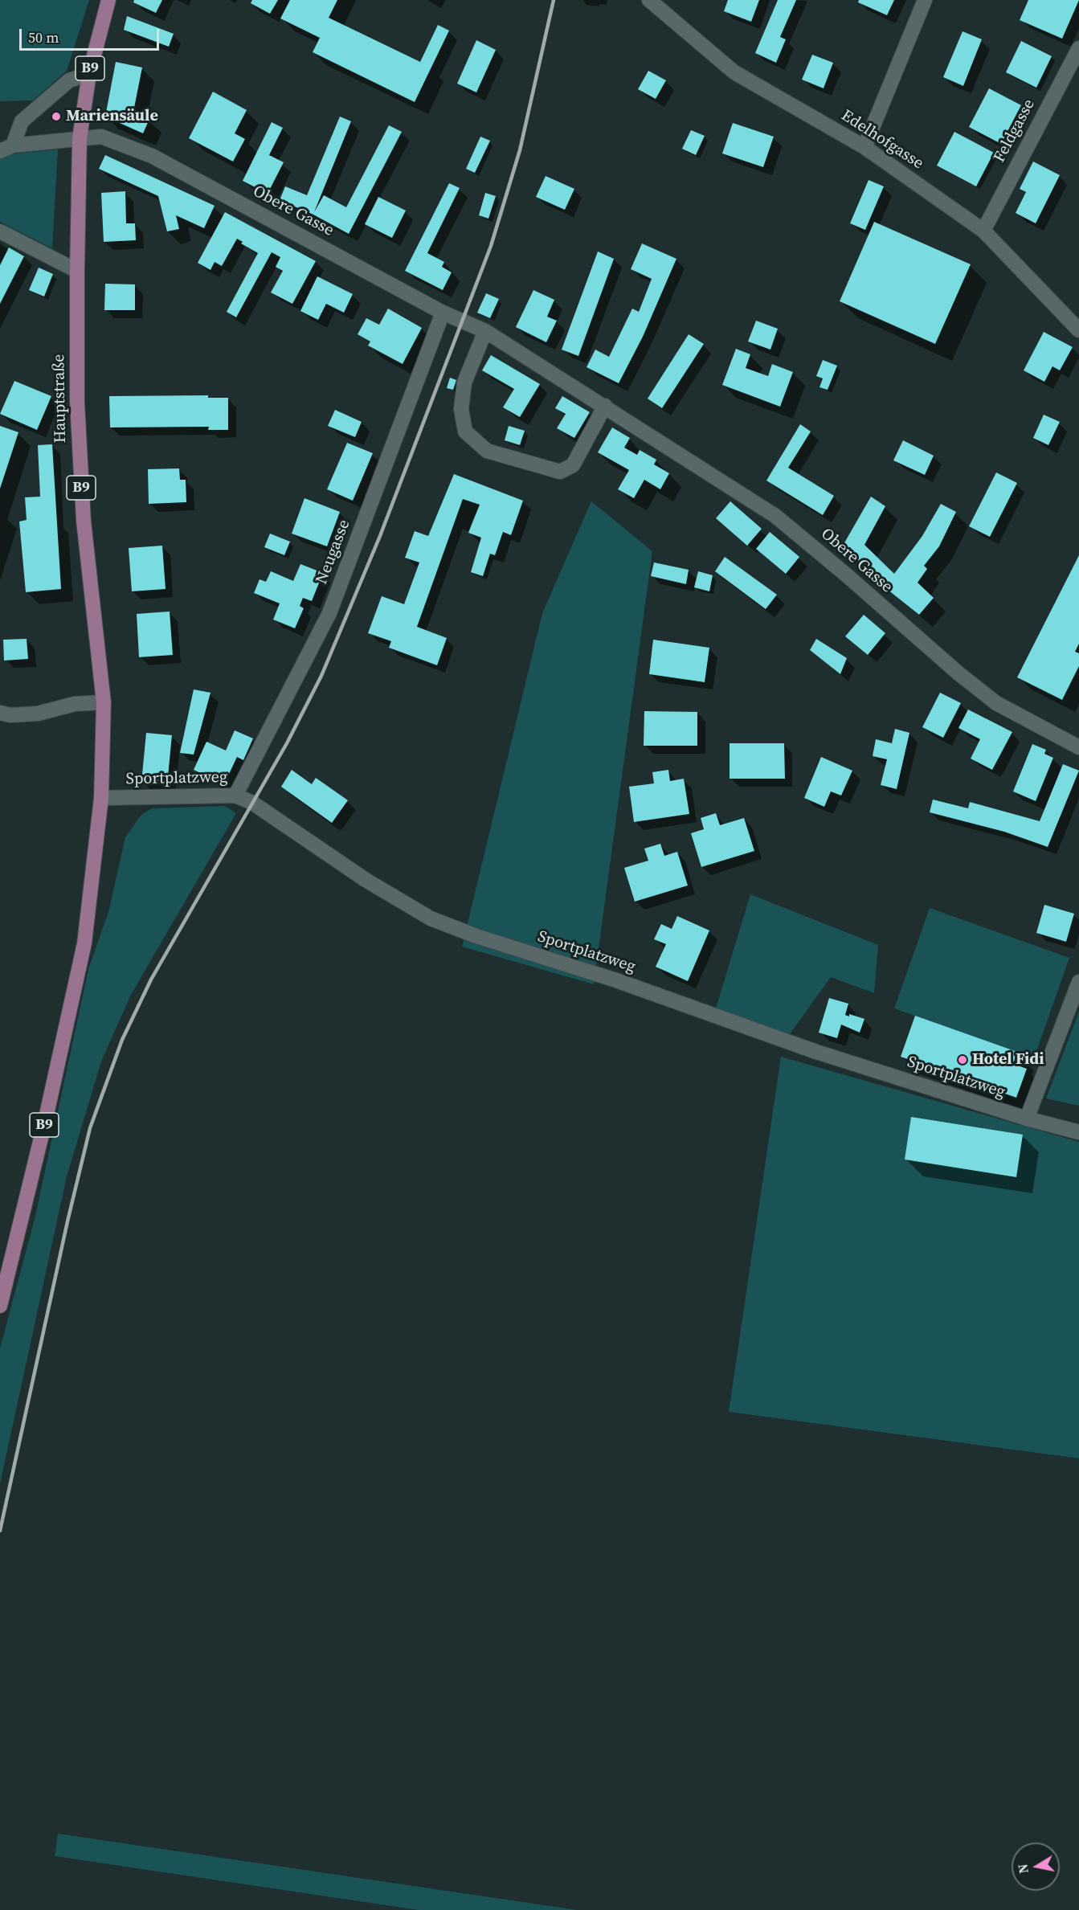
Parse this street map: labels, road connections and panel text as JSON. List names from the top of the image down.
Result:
{
  "streets": {
    "main road": ["B9", "Hauptstraße"],
    "street": [
      "Feldgasse",
      "Edelhofgasse",
      "Obere Gasse",
      "Neugasse",
      "Sportplatzweg"
    ]
  },
  "crossings": [
    ["B9", "Hauptstraße"],
    ["B9", "Sportplatzweg"],
    ["Feldgasse", "Edelhofgasse"],
    ["Obere Gasse", "Hauptstraße"],
    ["Obere Gasse", "Neugasse"],
    ["Hauptstraße", "Sportplatzweg"],
    ["Neugasse", "Sportplatzweg"]
  ],
  "places": ["Mariensäule", "Hotel Fidi"],
  "scale_bar": "50 m",
  "north": "left"
}
